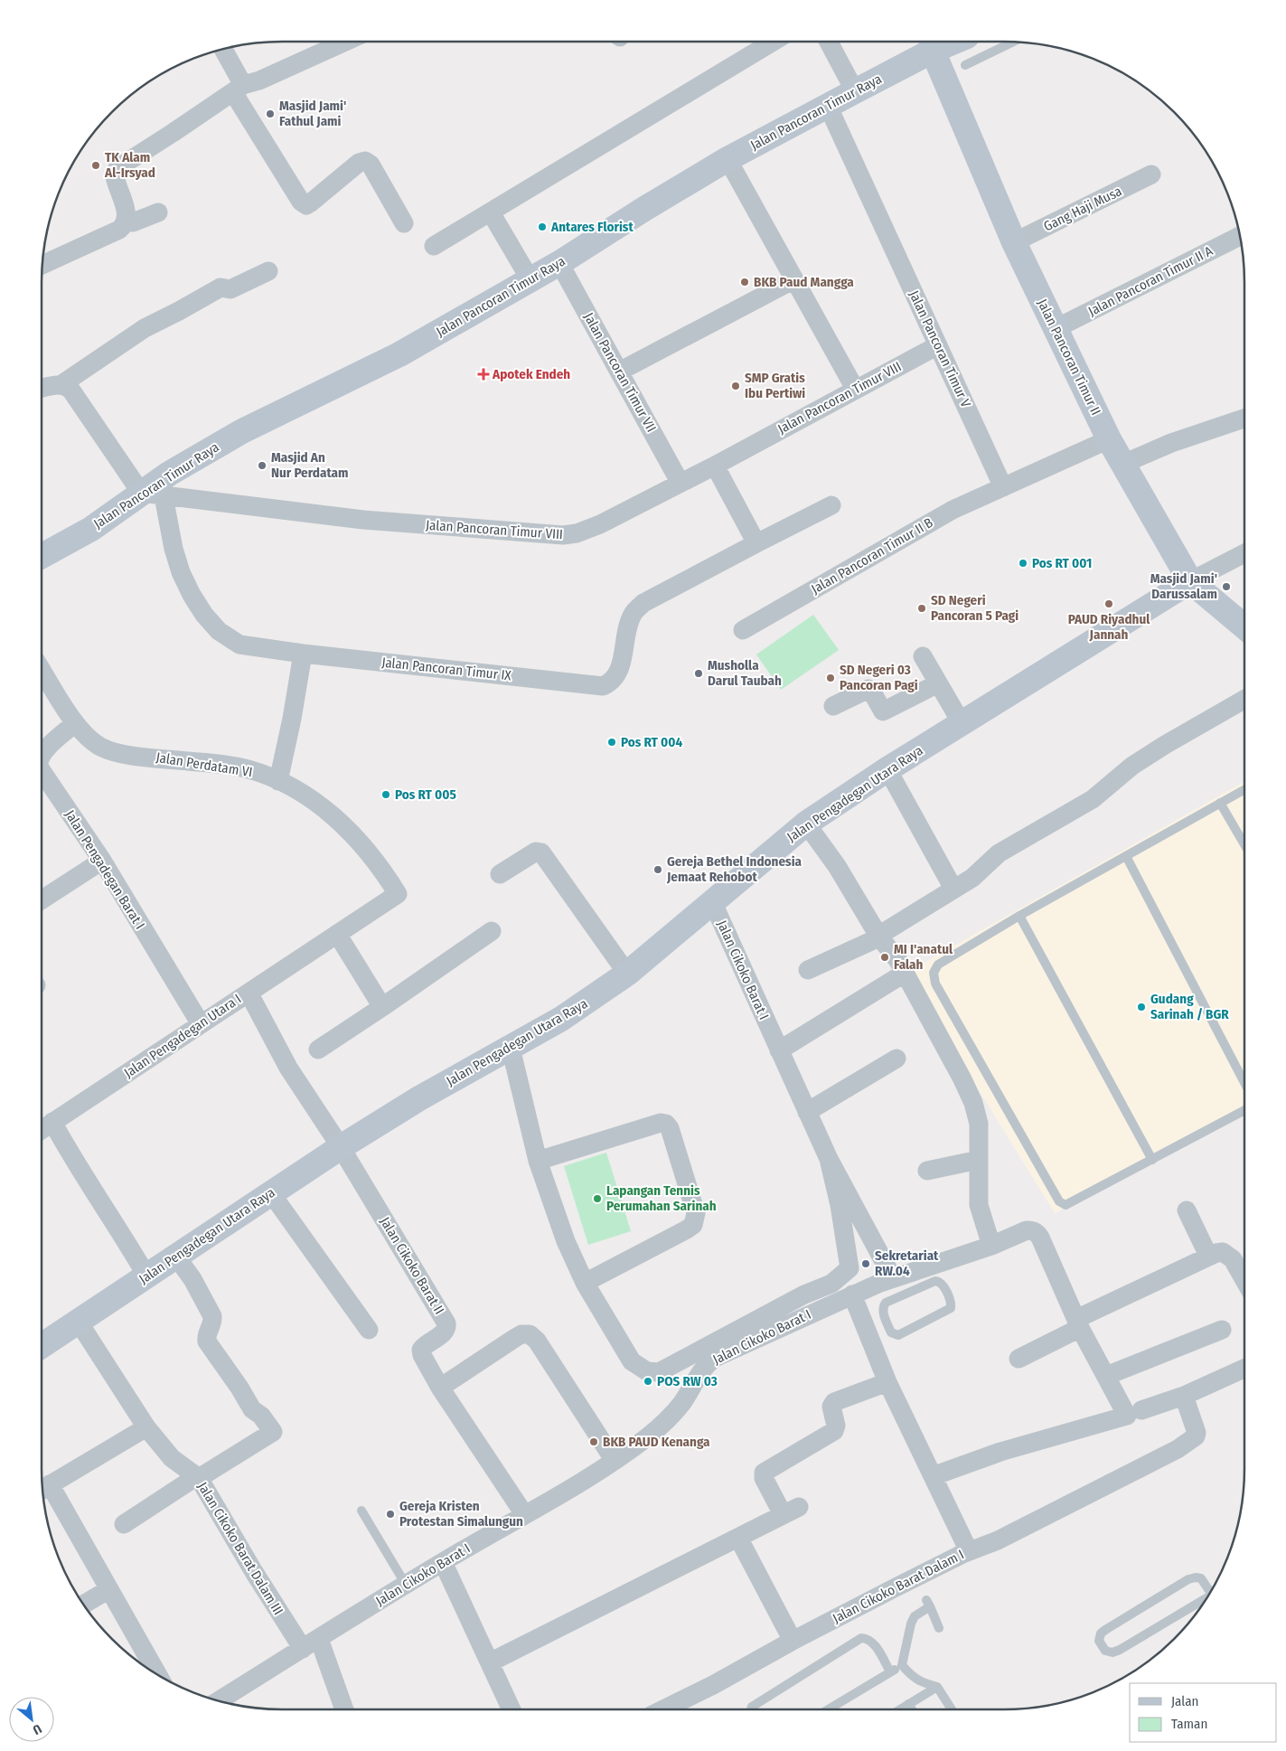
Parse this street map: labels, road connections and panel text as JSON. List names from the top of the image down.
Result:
{
  "streets": {
    "street": [
      "Jalan Pancoran Timur Raya",
      "Gang Haji Musa",
      "Jalan Pancoran Timur II A",
      "Jalan Pancoran Timur V",
      "Jalan Pancoran Timur II",
      "Jalan Pancoran Timur VII",
      "Jalan Pancoran Timur VIII",
      "Jalan Pancoran Timur II B",
      "Jalan Pancoran Timur IX",
      "Jalan Perdatam VI",
      "Jalan Pengadegan Utara Raya",
      "Jalan Pengadegan Barat I",
      "Jalan Cikoko Barat I",
      "Jalan Pengadegan Utara I",
      "Jalan Cikoko Barat II",
      "Jalan Cikoko Barat Dalam III",
      "Jalan Cikoko Barat Dalam I"
    ]
  },
  "crossings": [
    ["Jalan Pancoran Timur Raya", "Jalan Pancoran Timur V"],
    ["Jalan Pancoran Timur Raya", "Jalan Pancoran Timur II"],
    ["Jalan Pancoran Timur Raya", "Jalan Pancoran Timur VII"],
    ["Jalan Pancoran Timur Raya", "Jalan Pancoran Timur VIII"],
    ["Jalan Pancoran Timur Raya", "Jalan Pancoran Timur IX"],
    ["Gang Haji Musa", "Jalan Pancoran Timur II"],
    ["Jalan Pancoran Timur II A", "Jalan Pancoran Timur II"],
    ["Jalan Pancoran Timur V", "Jalan Pancoran Timur VIII"],
    ["Jalan Pancoran Timur V", "Jalan Pancoran Timur II B"],
    ["Jalan Pancoran Timur II", "Jalan Pengadegan Utara Raya"],
    ["Jalan Pancoran Timur VII", "Jalan Pancoran Timur VIII"],
    ["Jalan Pancoran Timur VIII", "Jalan Pancoran Timur IX"],
    ["Jalan Perdatam VI", "Jalan Pengadegan Barat I"],
    ["Jalan Pengadegan Utara Raya", "Jalan Cikoko Barat I"],
    ["Jalan Pengadegan Utara Raya", "Jalan Pengadegan Utara I"],
    ["Jalan Pengadegan Utara Raya", "Jalan Cikoko Barat II"],
    ["Jalan Pengadegan Utara Raya", "Jalan Cikoko Barat Dalam III"],
    ["Jalan Pengadegan Barat I", "Jalan Pengadegan Utara I"],
    ["Jalan Cikoko Barat I", "Jalan Cikoko Barat II"],
    ["Jalan Cikoko Barat I", "Jalan Cikoko Barat Dalam III"],
    ["Jalan Cikoko Barat I", "Jalan Cikoko Barat Dalam I"],
    ["Jalan Pengadegan Utara I", "Jalan Cikoko Barat II"]
  ],
  "places": {
    "other": [
      "Masjid Jami' Fathul Jami",
      "TK Alam Al-Irsyad",
      "Antares Florist",
      "BKB Paud Mangga",
      "SMP Gratis Ibu Pertiwi",
      "Masjid An Nur Perdatam",
      "Pos RT 001",
      "Masjid Jami' Darussalam",
      "PAUD Riyadhul Jannah",
      "SD Negeri Pancoran 5 Pagi",
      "Musholla Darul Taubah",
      "SD Negeri 03 Pancoran Pagi",
      "Pos RT 004",
      "Pos RT 005",
      "Gereja Bethel Indonesia Jemaat Rehobot",
      "MI I'anatul Falah",
      "Gudang Sarinah / BGR",
      "Lapangan Tennis Perumahan Sarinah",
      "Sekretariat RW.04",
      "POS RW 03",
      "BKB PAUD Kenanga",
      "Gereja Kristen Protestan Simalungun"
    ],
    "health": ["Apotek Endeh"]
  },
  "legend": ["Jalan", "Taman"],
  "north": "bottom right"
}
